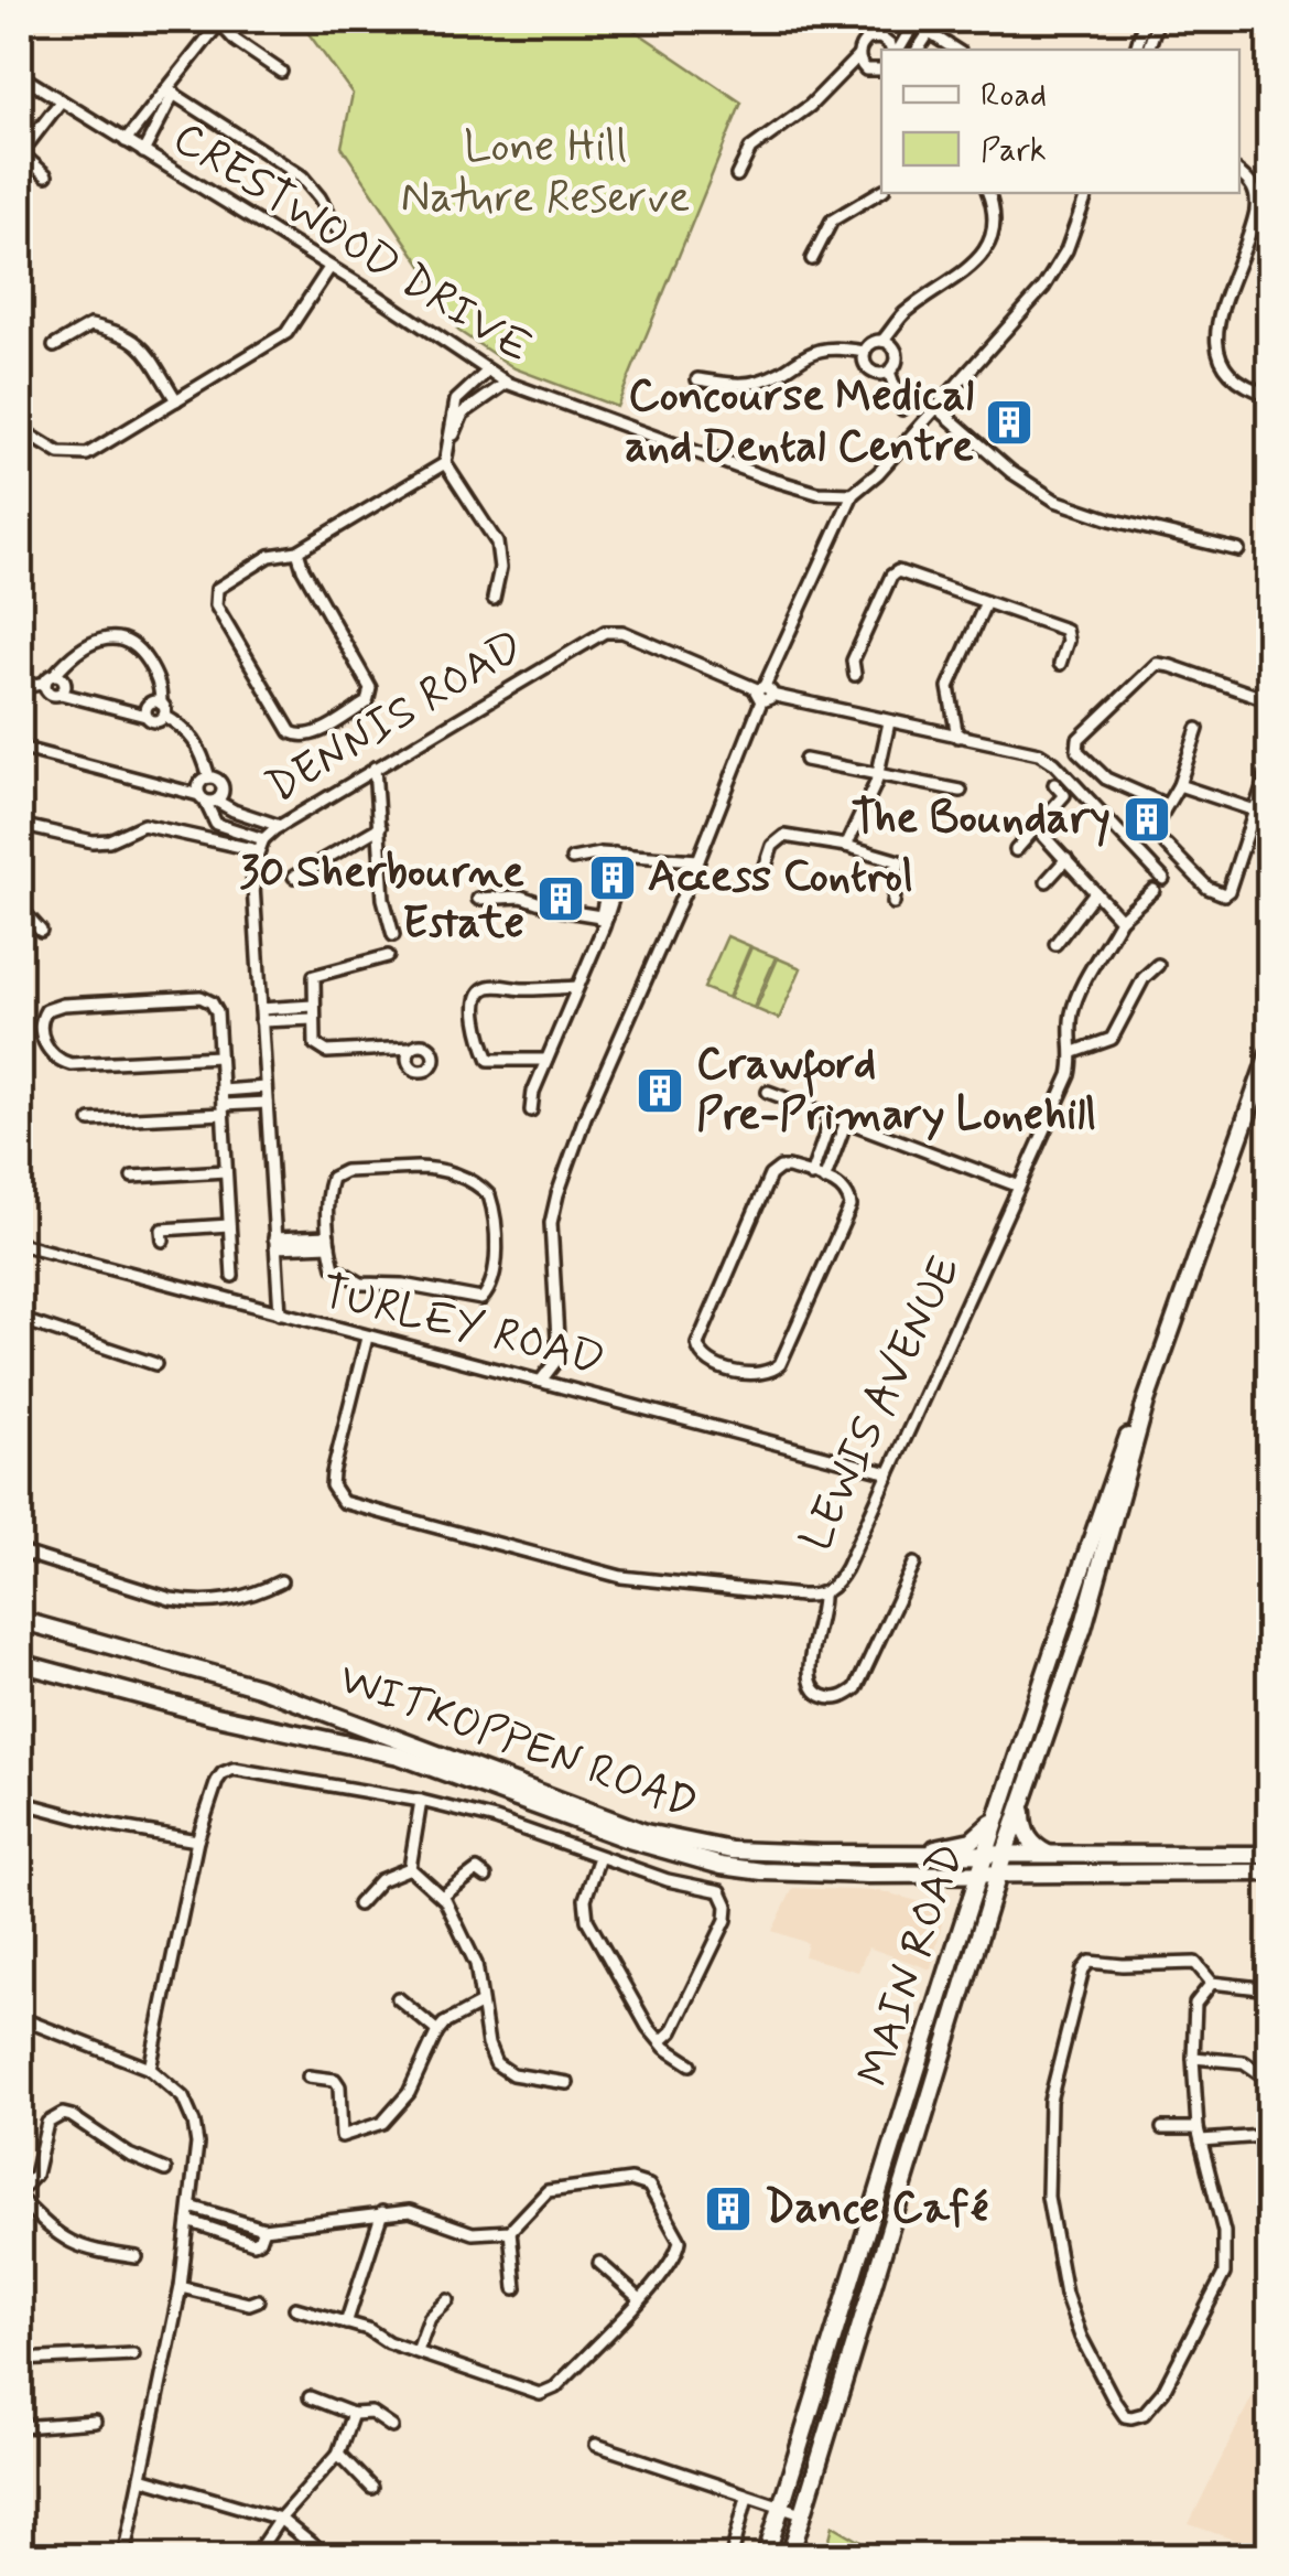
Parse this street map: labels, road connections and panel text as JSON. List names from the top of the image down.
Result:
{
  "streets": {
    "main road": ["WITKOPPEN ROAD", "MAIN ROAD"],
    "street": [
      "CRESTWOOD DRIVE",
      "DENNIS ROAD",
      "TURLEY ROAD",
      "LEWIS AVENUE"
    ]
  },
  "crossings": [
    ["DENNIS ROAD", "TURLEY ROAD"],
    ["TURLEY ROAD", "LEWIS AVENUE"],
    ["WITKOPPEN ROAD", "MAIN ROAD"]
  ],
  "parks": ["Lone Hill Nature Reserve"],
  "places": {
    "building": [
      "Concourse Medical and Dental Centre",
      "The Boundary",
      "Access Control",
      "30 Sherbourne Estate",
      "Crawford Pre-Primary Lonehill",
      "Dance Café"
    ]
  },
  "legend": ["Road", "Park"]
}
